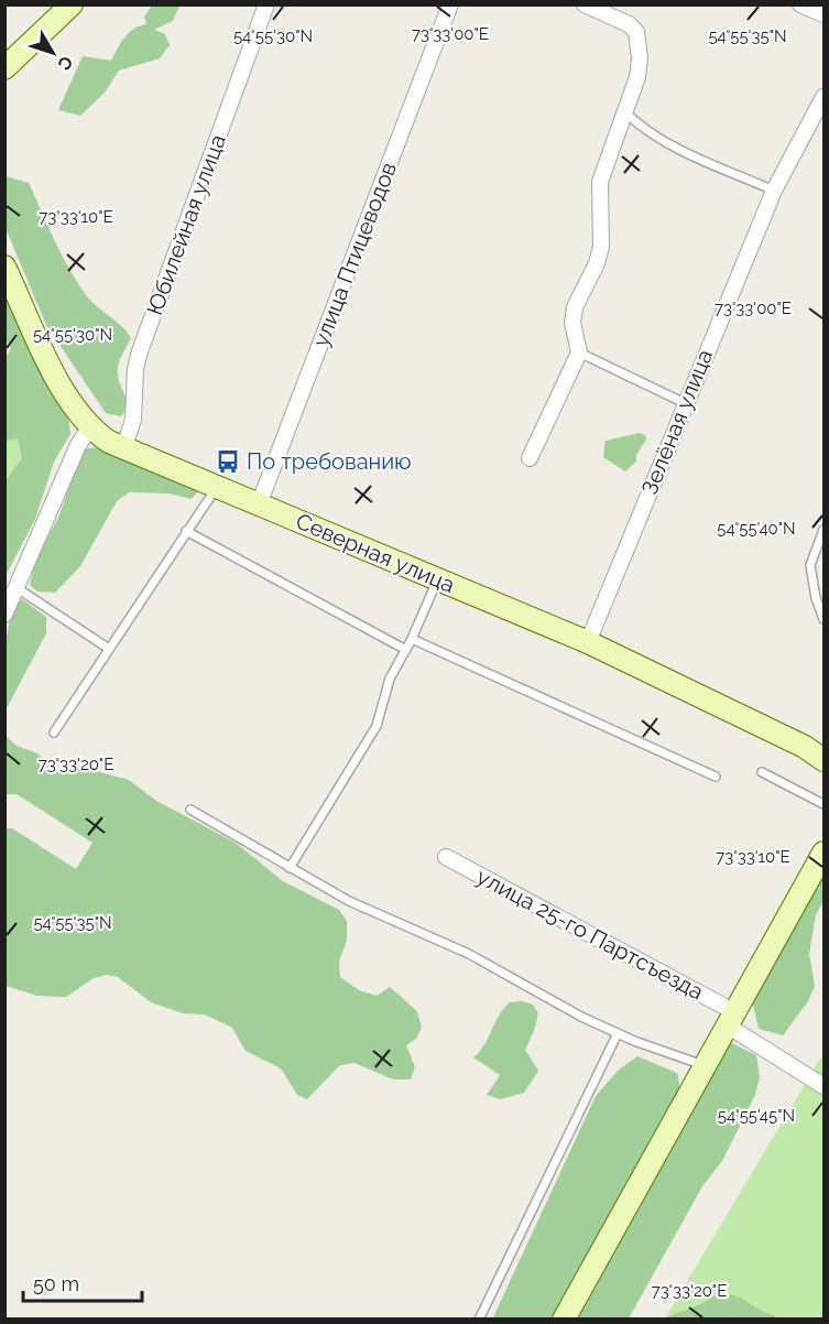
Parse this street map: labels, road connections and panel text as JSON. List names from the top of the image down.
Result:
{
  "streets": {
    "street": [
      "Юбилейная улица",
      "улица Птицеводов",
      "Зелёная улица",
      "Северная улица",
      "улица 25-го Партсъезда"
    ]
  },
  "crossings": [
    ["Юбилейная улица", "Северная улица"],
    ["улица Птицеводов", "Северная улица"],
    ["Зелёная улица", "Северная улица"]
  ],
  "places": {
    "bus stop": ["По требованию"]
  },
  "scale_bar": "50 m",
  "north": "bottom right",
  "coordinates": [
    "73°33'00\"E",
    "54°55'30\"N",
    "54°55'35\"N",
    "73°33'10\"E",
    "54°55'40\"N",
    "73°33'20\"E",
    "54°55'45\"N"
  ]
}
